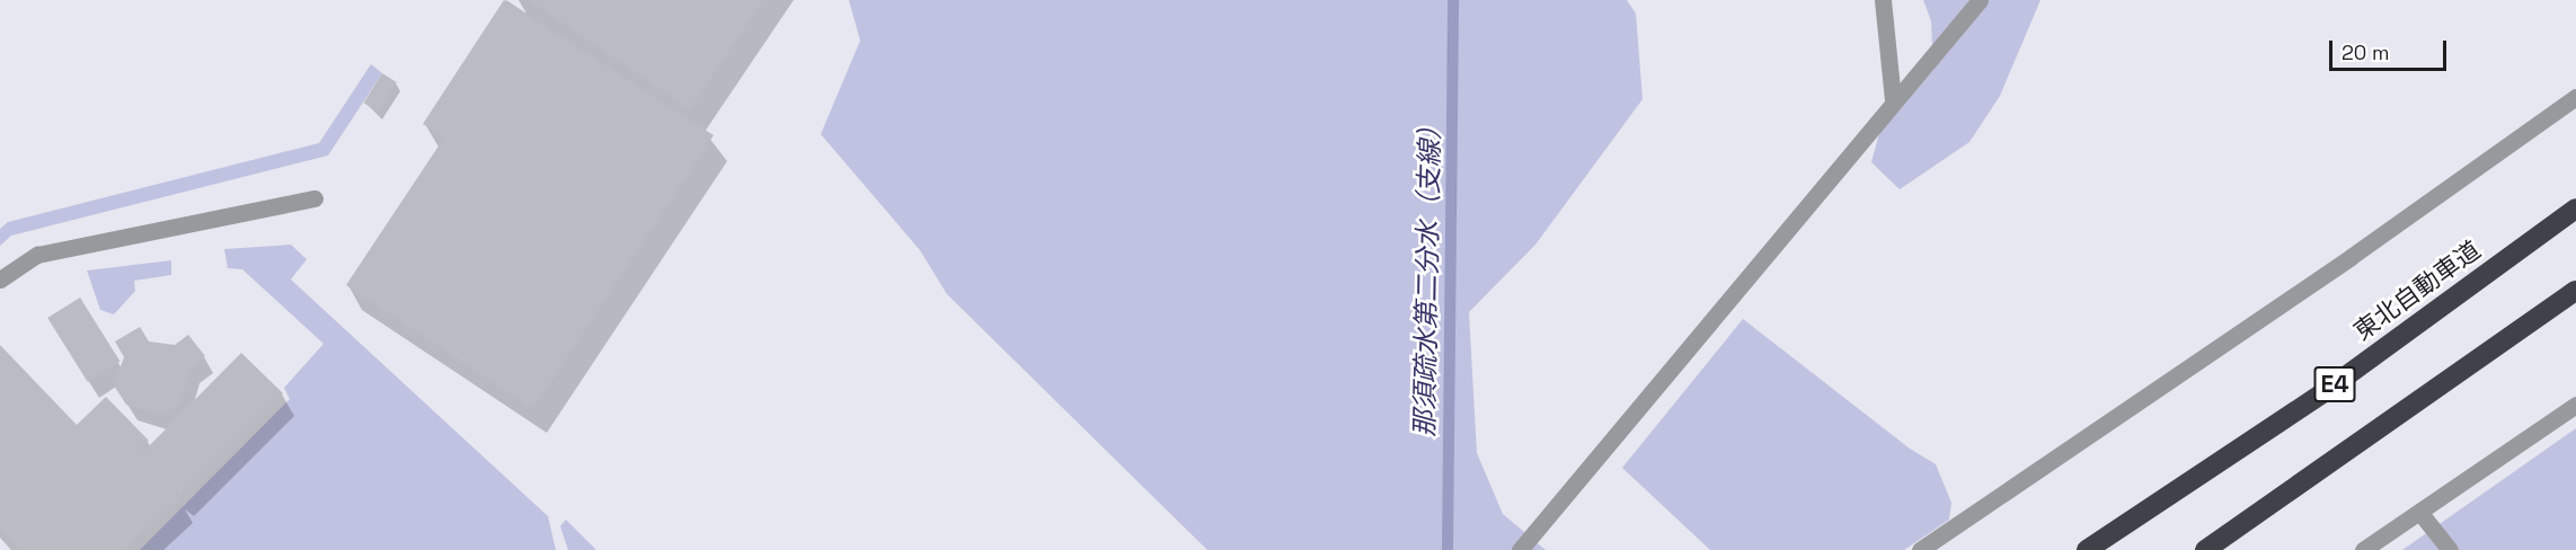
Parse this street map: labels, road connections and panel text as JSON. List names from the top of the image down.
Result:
{
  "streets": {
    "highway": ["東北自動車道", "E4"]
  },
  "water": ["那須疏水第二分水（支線）"],
  "scale_bar": "20 m"
}
